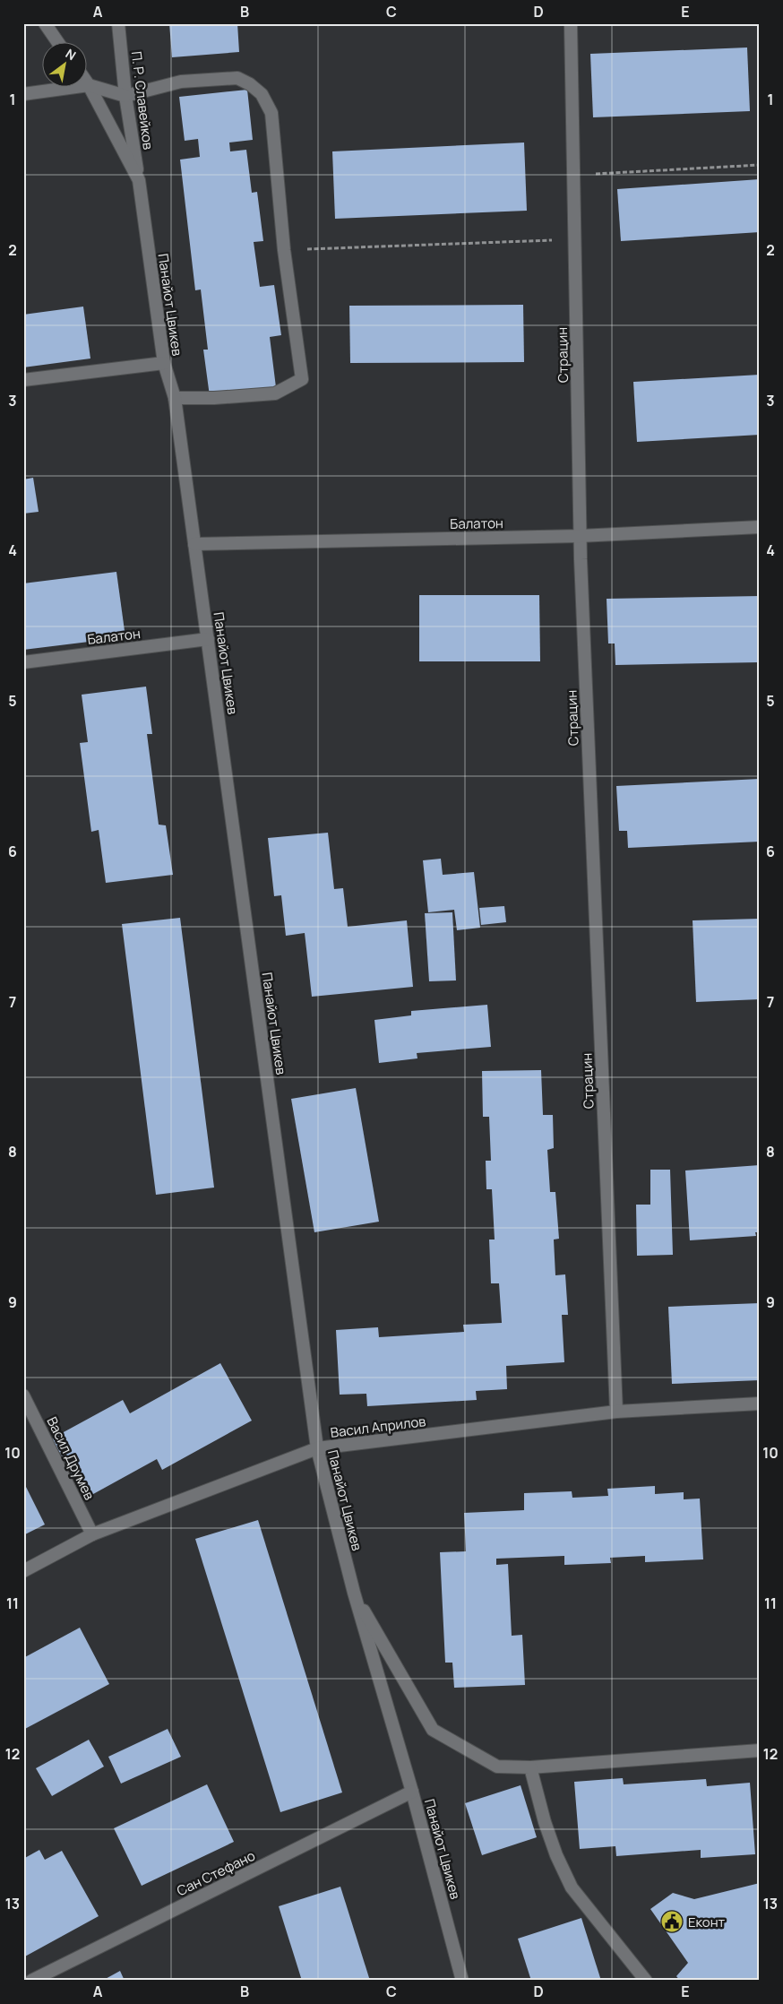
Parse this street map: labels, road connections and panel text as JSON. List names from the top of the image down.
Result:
{
  "streets": {
    "street": [
      "П. Р. Славейков",
      "Панайот Цвикев",
      "Страцин",
      "Балатон",
      "Васил Априлов",
      "Васил Друмев",
      "Сан Стефано"
    ]
  },
  "crossings": [
    ["П. Р. Славейков", "Панайот Цвикев"],
    ["Панайот Цвикев", "Балатон"],
    ["Панайот Цвикев", "Васил Априлов"],
    ["Панайот Цвикев", "Сан Стефано"],
    ["Страцин", "Балатон"],
    ["Страцин", "Васил Априлов"],
    ["Васил Априлов", "Васил Друмев"]
  ],
  "places": {
    "public building": ["Еконт"]
  },
  "north": "top right",
  "grid": {
    "columns": [
      "A",
      "B",
      "C",
      "D",
      "E"
    ],
    "rows": [
      "1",
      "2",
      "3",
      "4",
      "5",
      "6",
      "7",
      "8",
      "9",
      "10",
      "11",
      "12",
      "13"
    ]
  }
}
